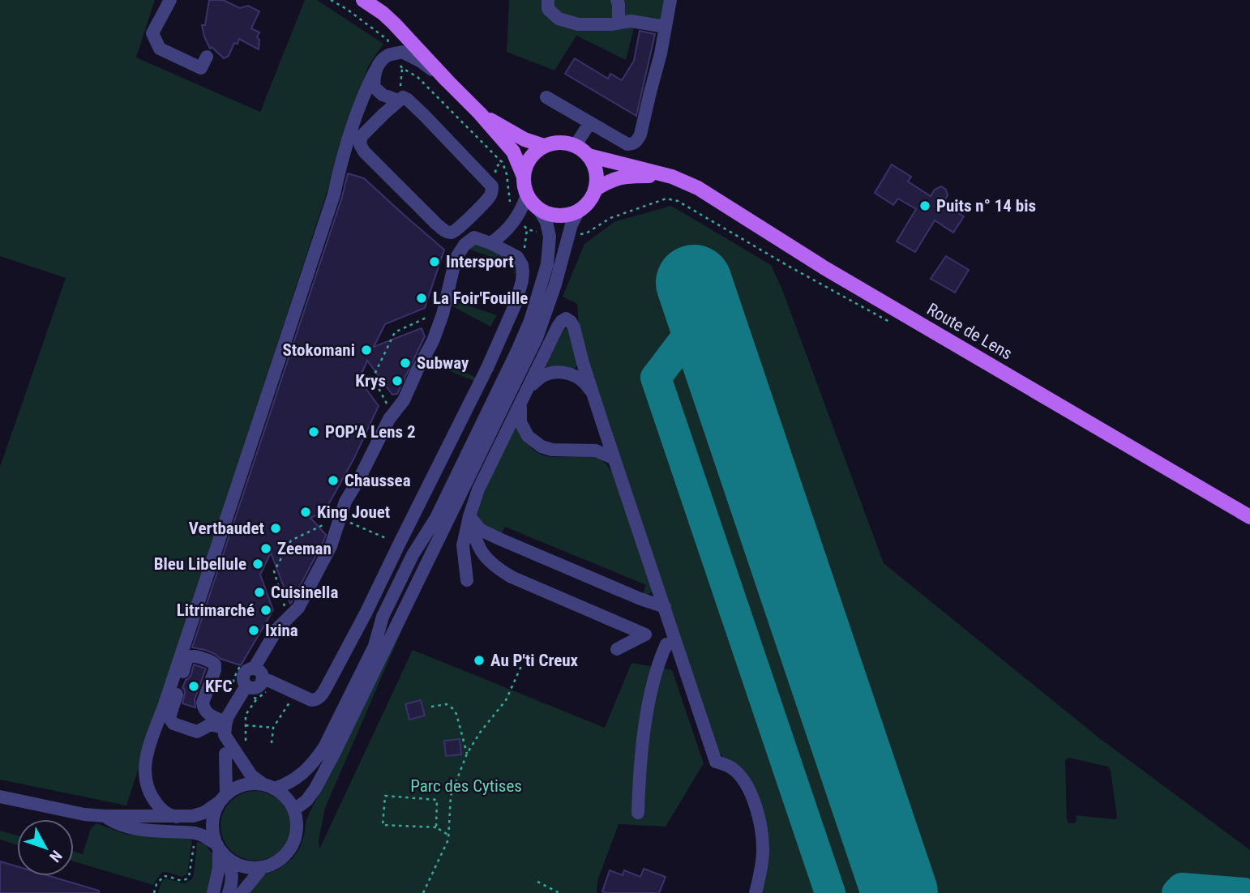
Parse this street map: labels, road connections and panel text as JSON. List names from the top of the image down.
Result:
{
  "streets": {
    "main road": ["Route de Lens"]
  },
  "parks": ["Parc des Cytises"],
  "places": [
    "Puits n° 14 bis",
    "Intersport",
    "La Foir'Fouille",
    "Stokomani",
    "Subway",
    "Krys",
    "POP'A Lens 2",
    "Chaussea",
    "King Jouet",
    "Vertbaudet",
    "Zeeman",
    "Bleu Libellule",
    "Cuisinella",
    "Litrimarché",
    "Ixina",
    "Au P'ti Creux",
    "KFC"
  ],
  "north": "bottom right"
}
